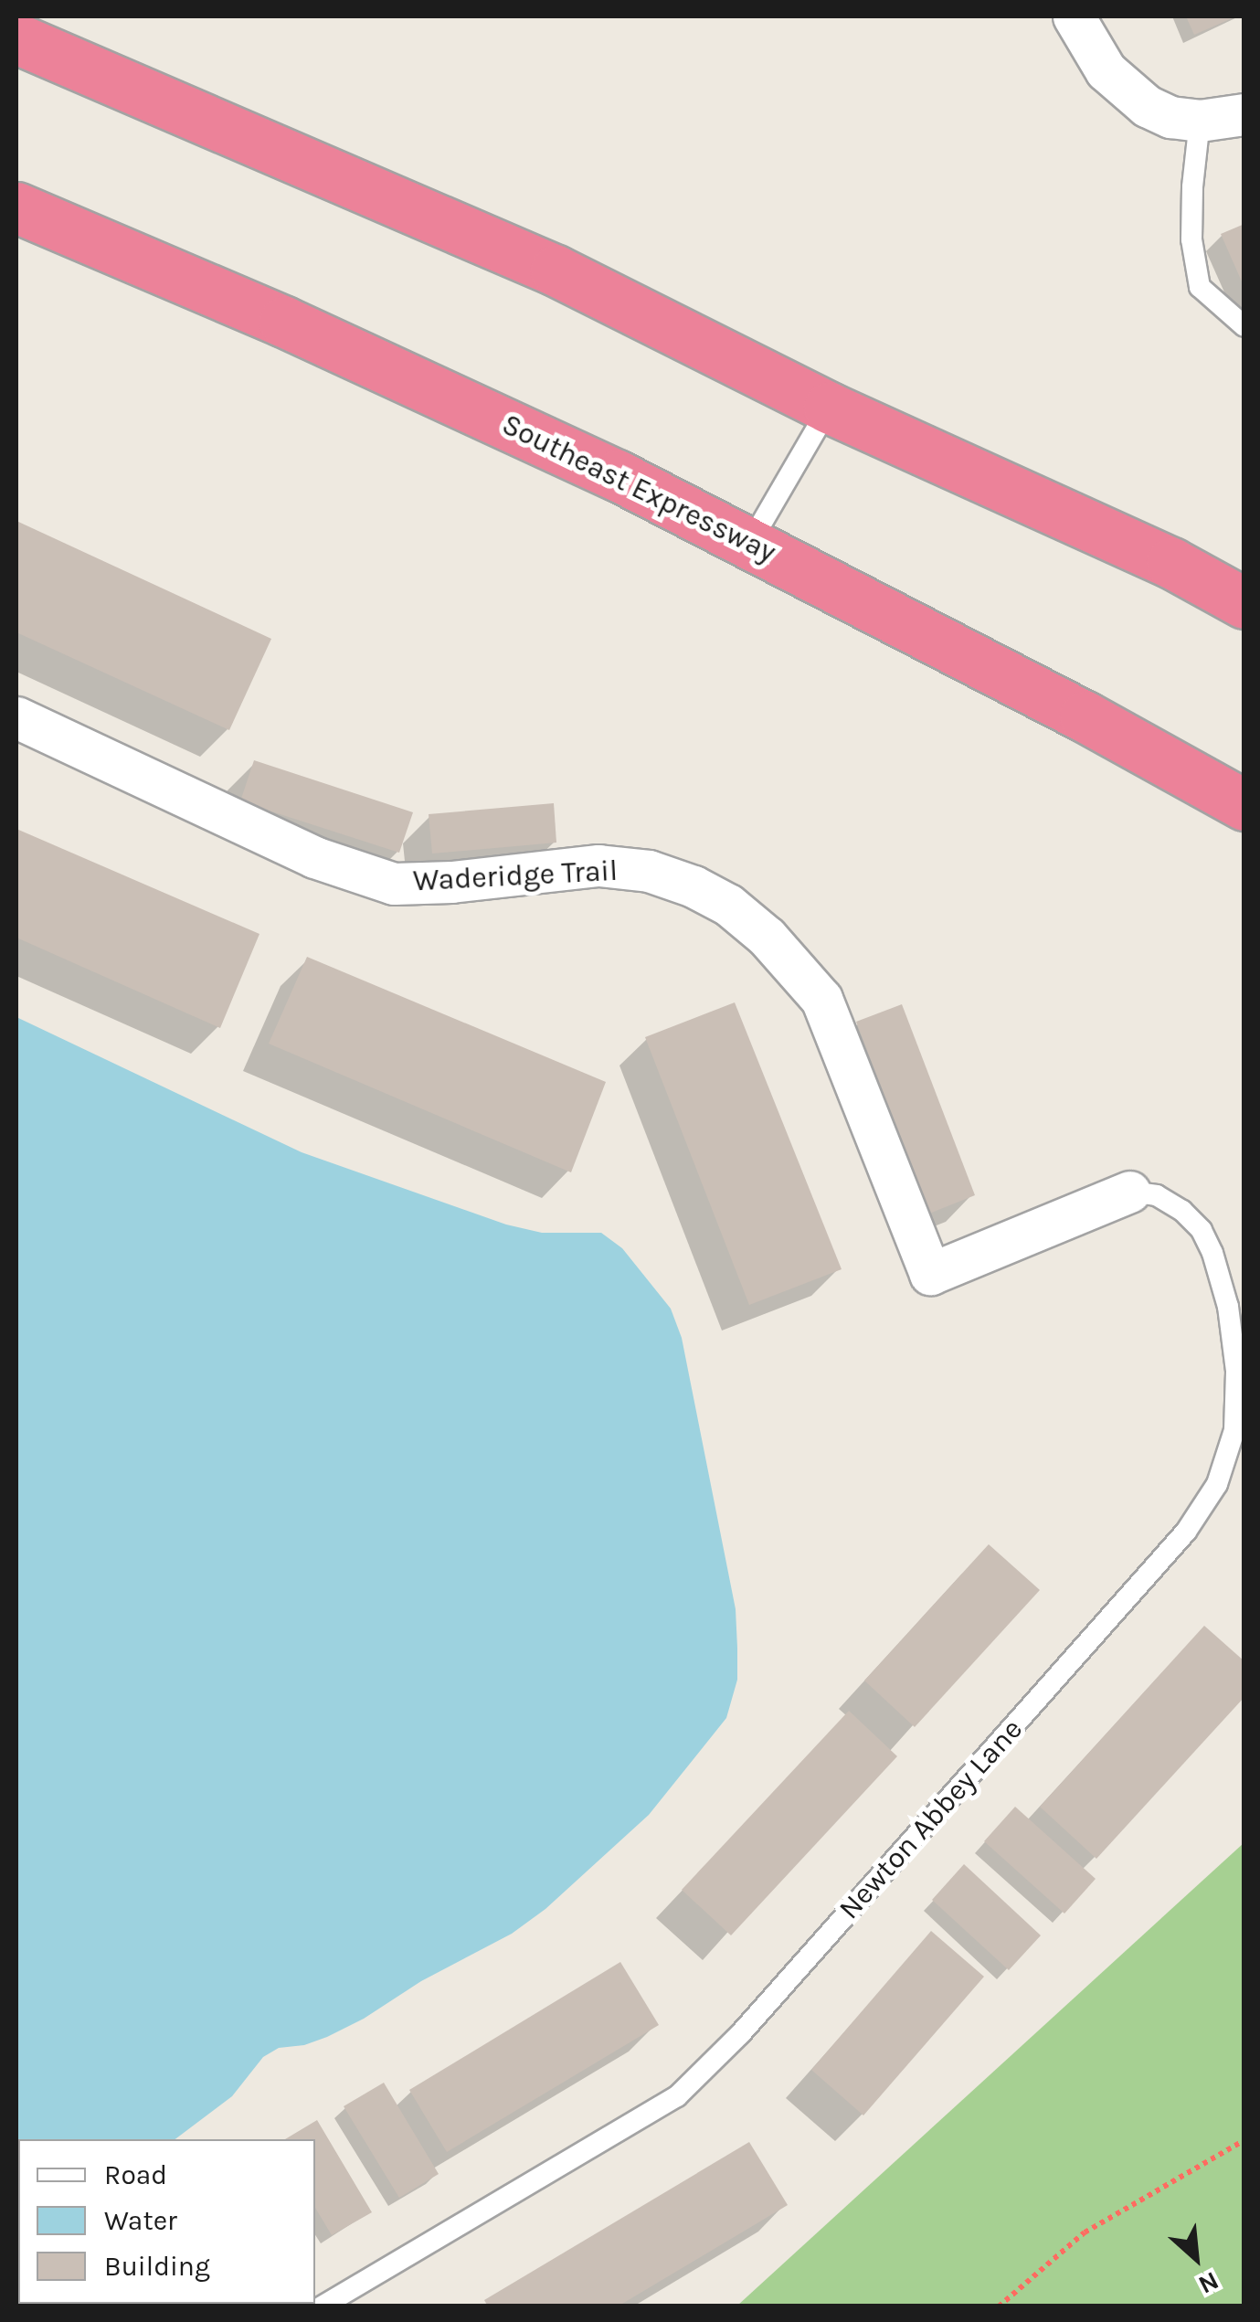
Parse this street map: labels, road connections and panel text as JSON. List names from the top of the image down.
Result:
{
  "streets": {
    "highway": ["Southeast Expressway"],
    "street": ["Waderidge Trail"],
    "lane": ["Newton Abbey Lane"]
  },
  "crossings": [
    ["Waderidge Trail", "Newton Abbey Lane"]
  ],
  "legend": ["Road", "Water", "Building"],
  "north": "bottom right"
}
